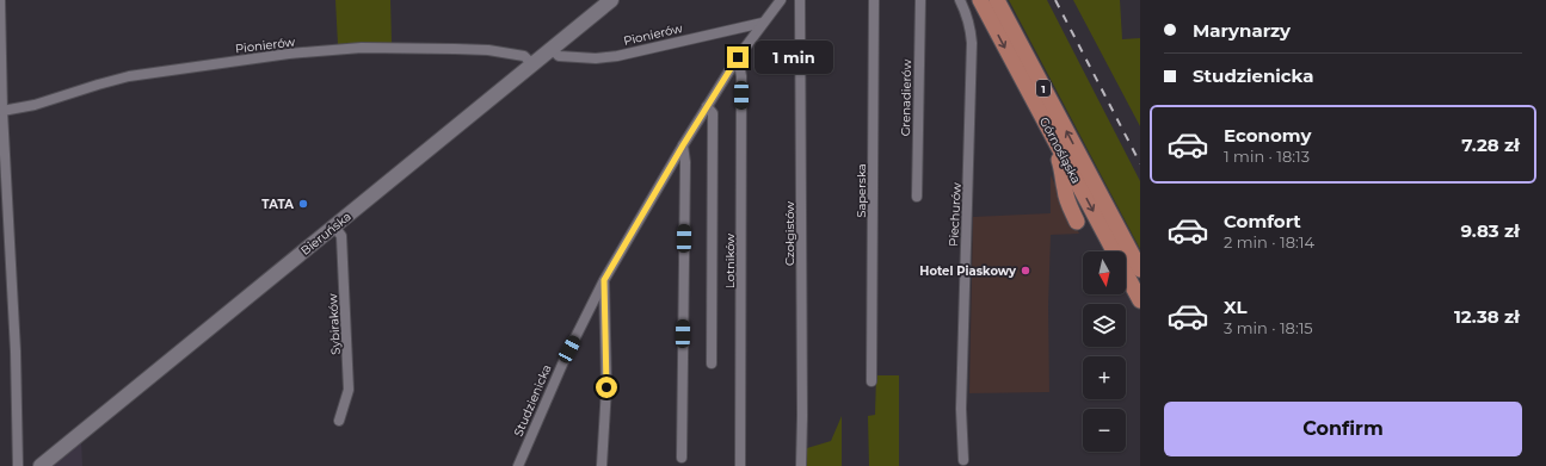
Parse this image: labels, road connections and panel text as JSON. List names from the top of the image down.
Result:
{
  "streets": {
    "main road": ["1", "Górnośląska", "Bieruńska"],
    "street": [
      "Pionierów",
      "Grenadierów",
      "Saperska",
      "Piechurów",
      "Czołgistów",
      "Lotników",
      "Sybiraków",
      "Studzienicka"
    ]
  },
  "crossings": [
    ["Pionierów", "Bieruńska"],
    ["Pionierów", "Studzienicka"],
    ["Bieruńska", "Sybiraków"],
    ["Lotników", "Studzienicka"]
  ],
  "places": ["TATA", "Hotel Piaskowy"],
  "north": "bottom",
  "page": {
    "banner": ["Marynarzy", "Studzienicka"],
    "bubble": "1 min",
    "list": [
      {
        "name": "Economy",
        "note": "1 min · 18:13",
        "value": "7.28 zł"
      },
      {
        "name": "Comfort",
        "note": "2 min · 18:14",
        "value": "9.83 zł"
      },
      {
        "name": "XL",
        "note": "3 min · 18:15",
        "value": "12.38 zł"
      }
    ],
    "map_buttons": ["+", "−"],
    "buttons": "Confirm"
  }
}
